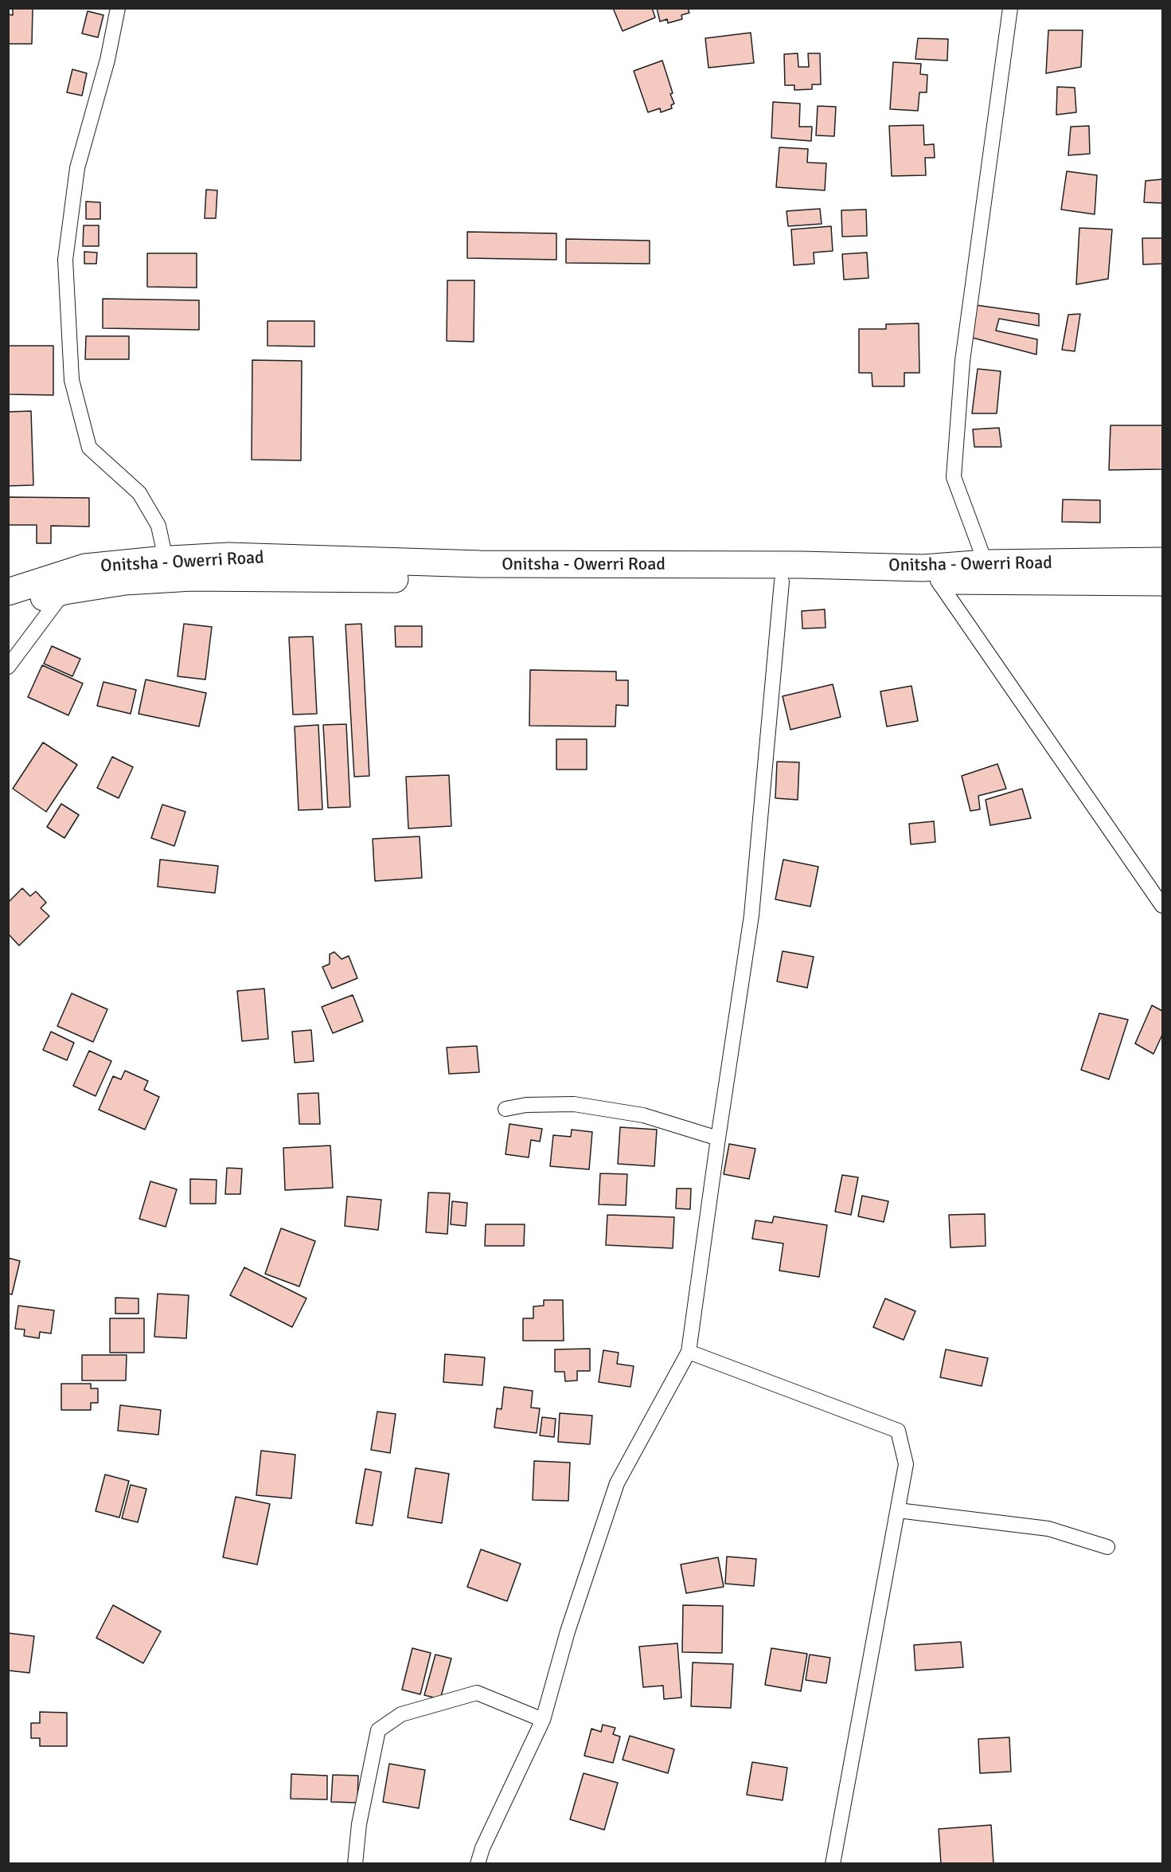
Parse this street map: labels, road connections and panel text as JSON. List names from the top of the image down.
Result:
{
  "streets": {
    "highway": ["Onitsha - Owerri Road"]
  }
}
